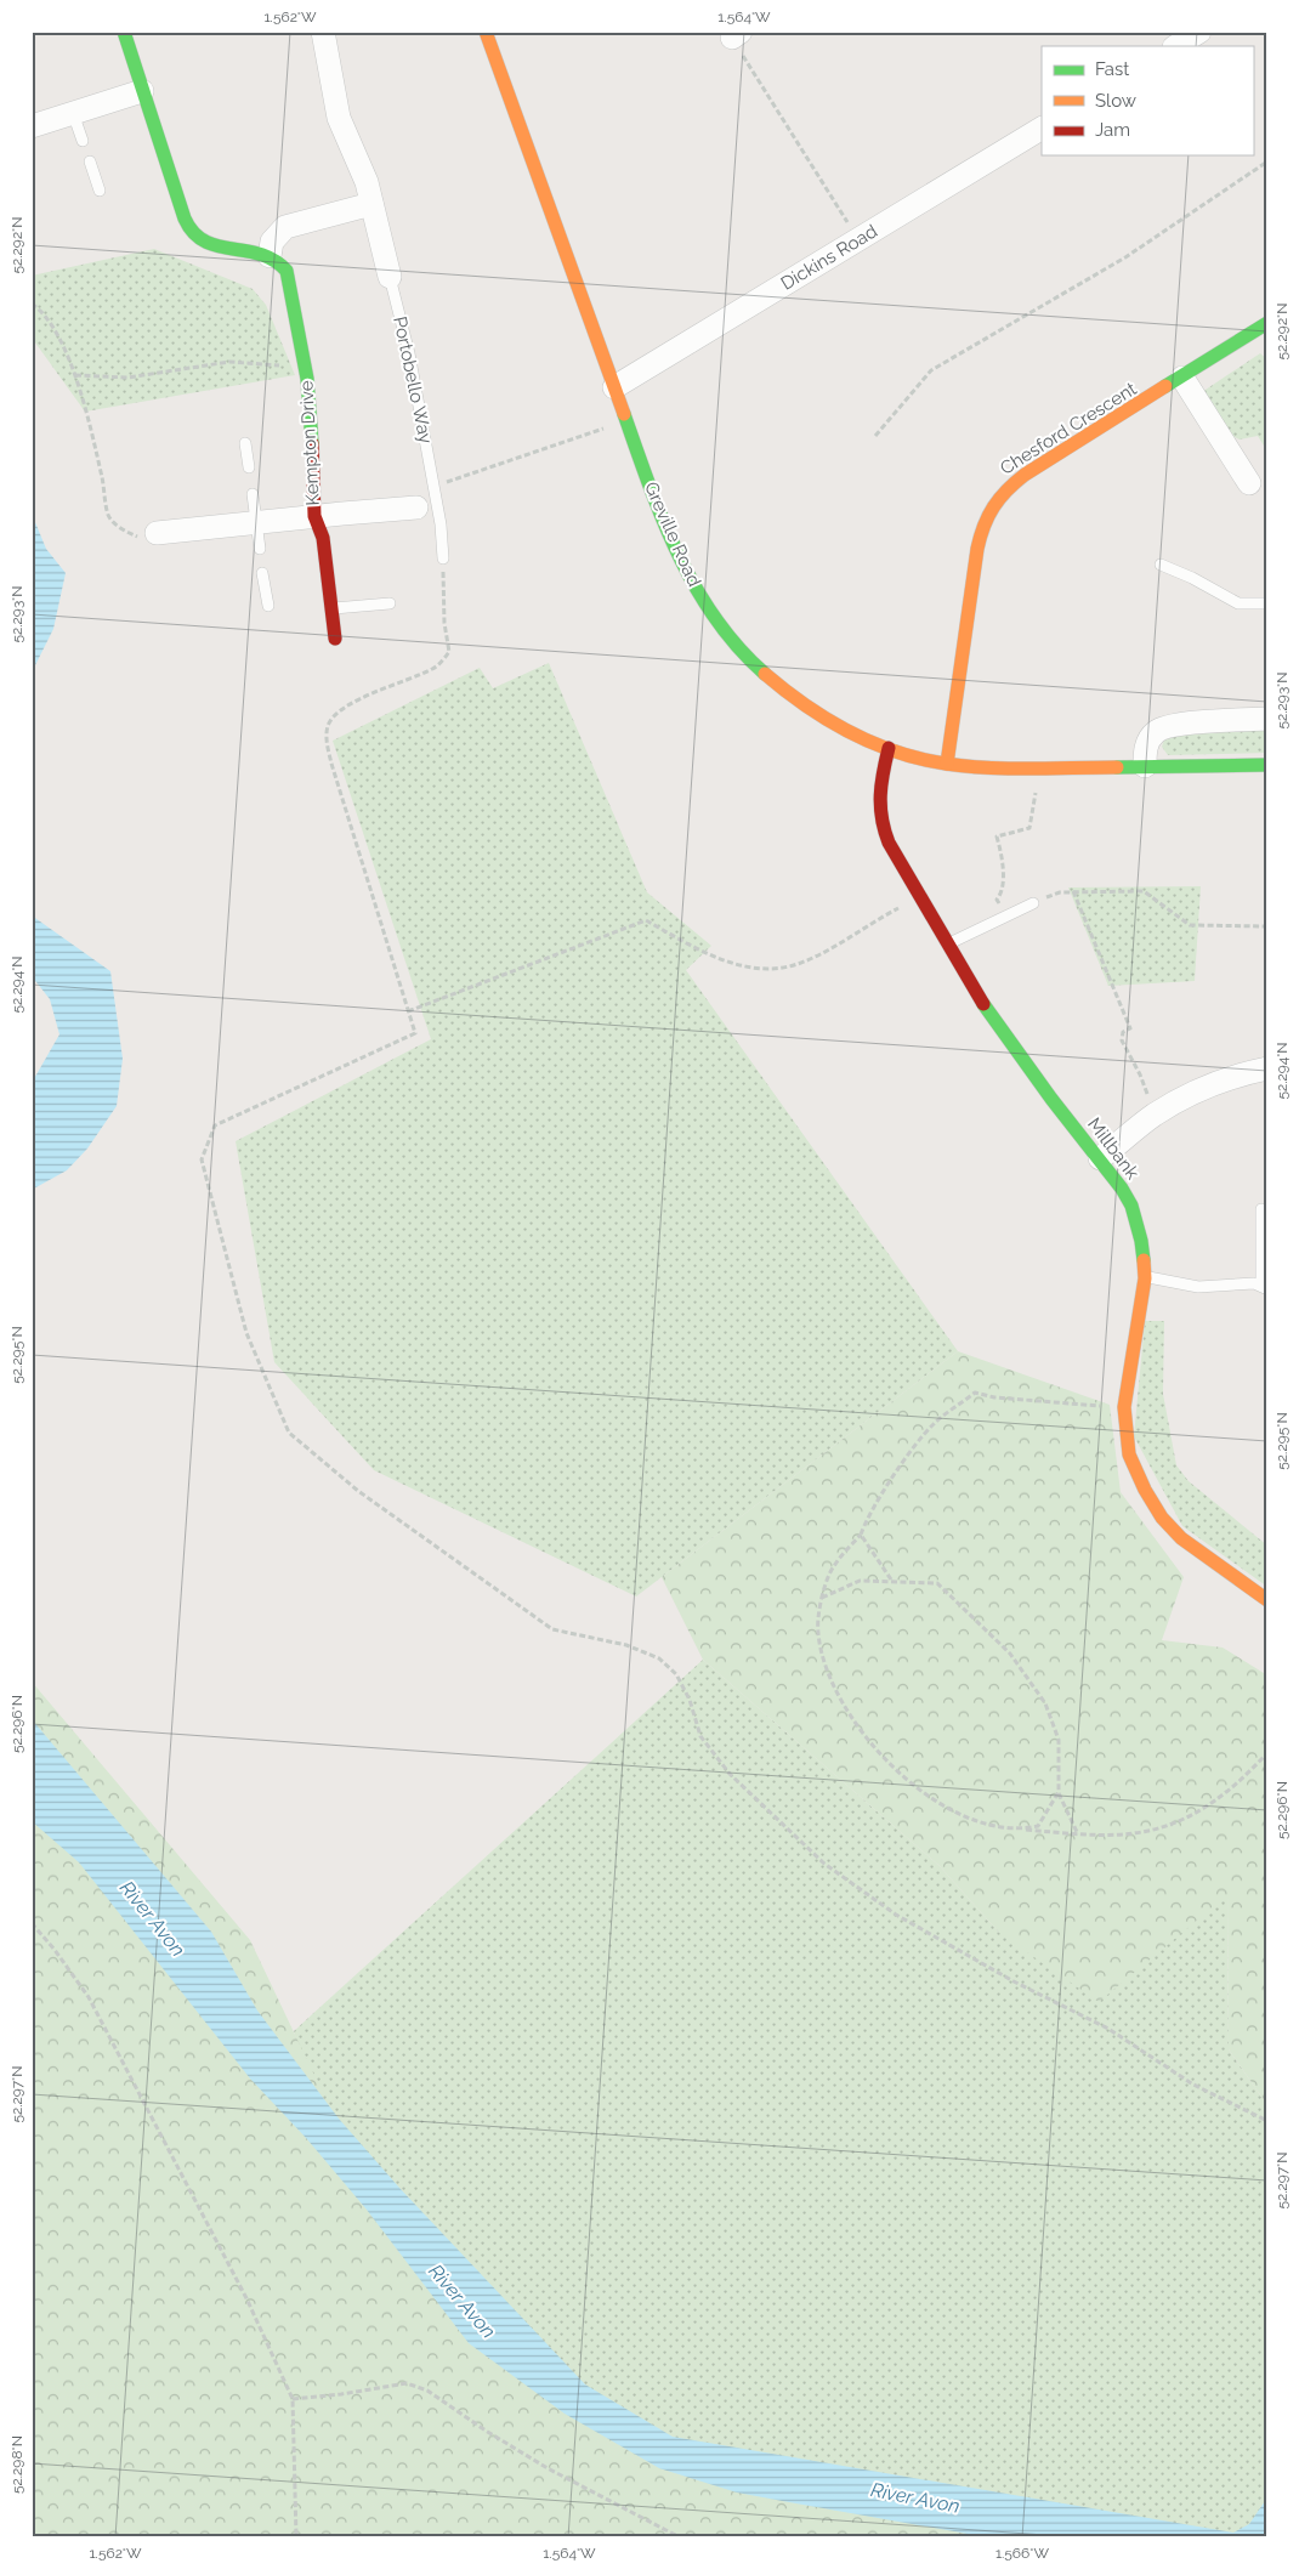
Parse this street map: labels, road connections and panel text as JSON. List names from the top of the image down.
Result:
{
  "streets": {
    "street": [
      "Dickins Road",
      "Portobello Way",
      "Chesford Crescent",
      "Kempton Drive",
      "Greville Road",
      "Millbank"
    ]
  },
  "crossings": [
    ["Dickins Road", "Greville Road"],
    ["Chesford Crescent", "Greville Road"],
    ["Greville Road", "Millbank"]
  ],
  "water": ["River Avon"],
  "legend": ["Fast", "Slow", "Jam"],
  "coordinates": [
    "1.562°W",
    "1.564°W",
    "52.292°N",
    "52.293°N",
    "52.294°N",
    "52.295°N",
    "52.296°N",
    "52.297°N",
    "52.298°N",
    "1.566°W"
  ]
}
